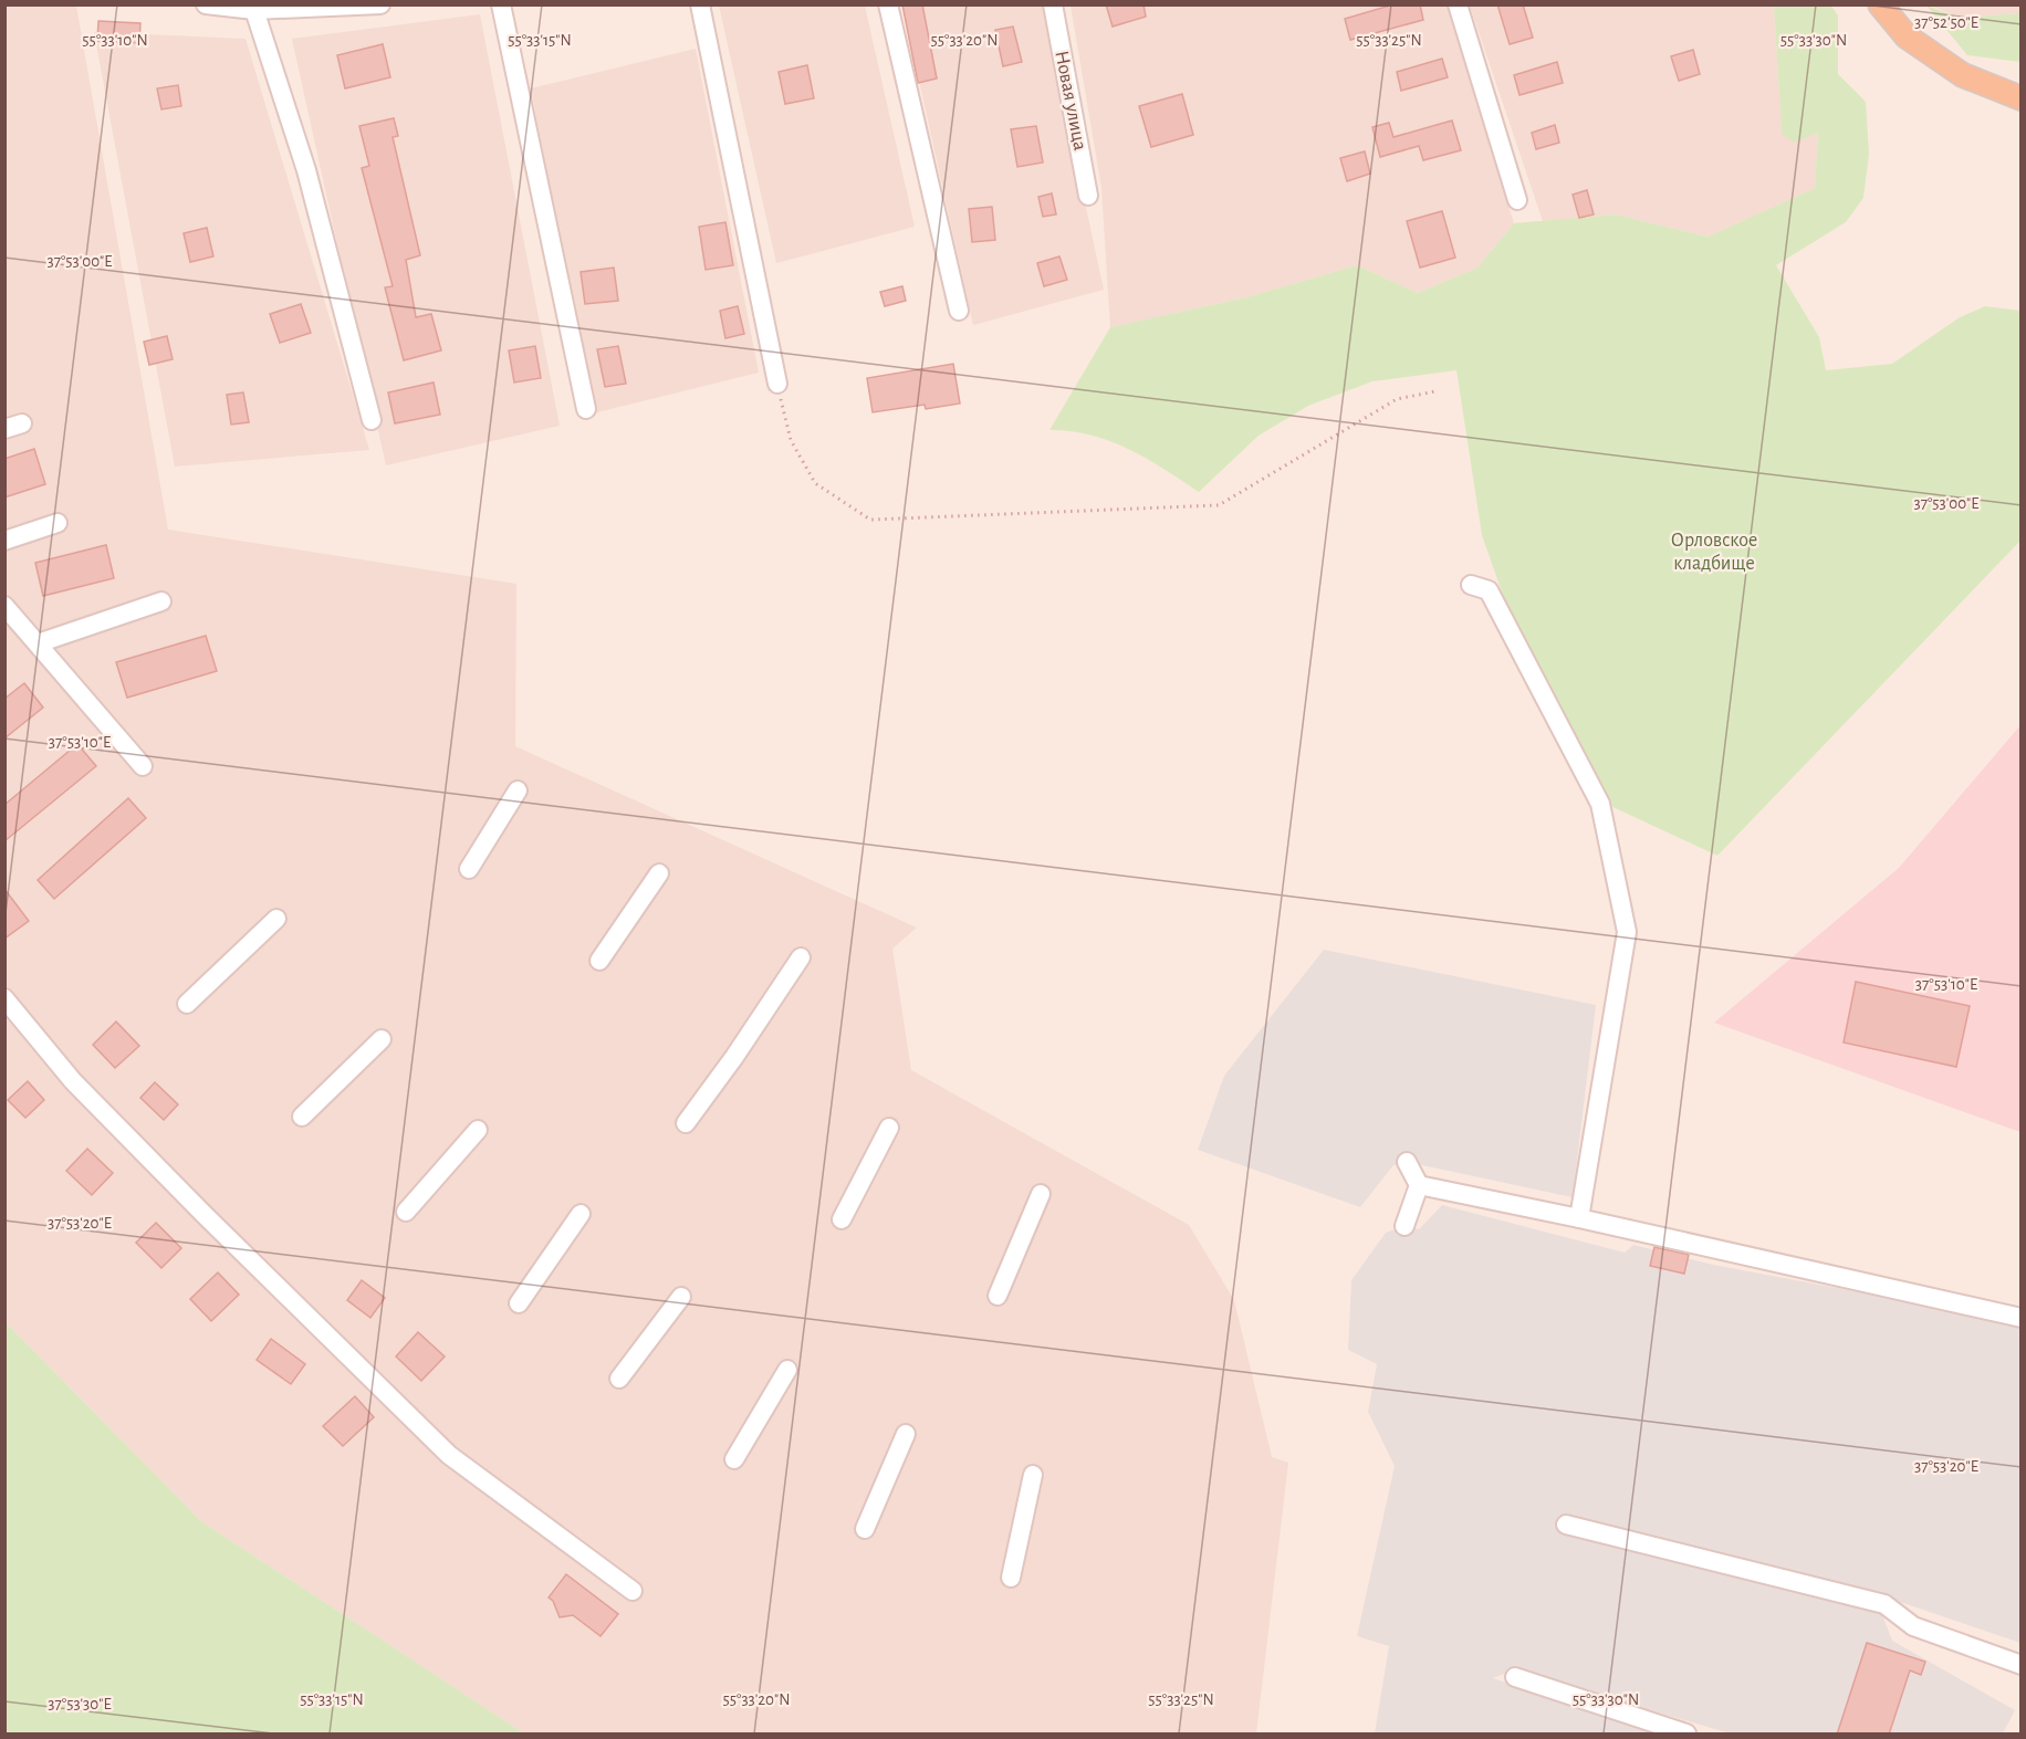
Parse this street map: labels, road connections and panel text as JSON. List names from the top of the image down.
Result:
{
  "streets": {
    "street": ["Новая улица"]
  },
  "parks": ["Орловское кладбище"],
  "coordinates": [
    "37°52'50\"E",
    "55°33'10\"N",
    "55°33'15\"N",
    "55°33'20\"N",
    "55°33'25\"N",
    "55°33'30\"N",
    "37°53'00\"E",
    "37°53'10\"E",
    "37°53'20\"E",
    "37°53'30\"E"
  ]
}
